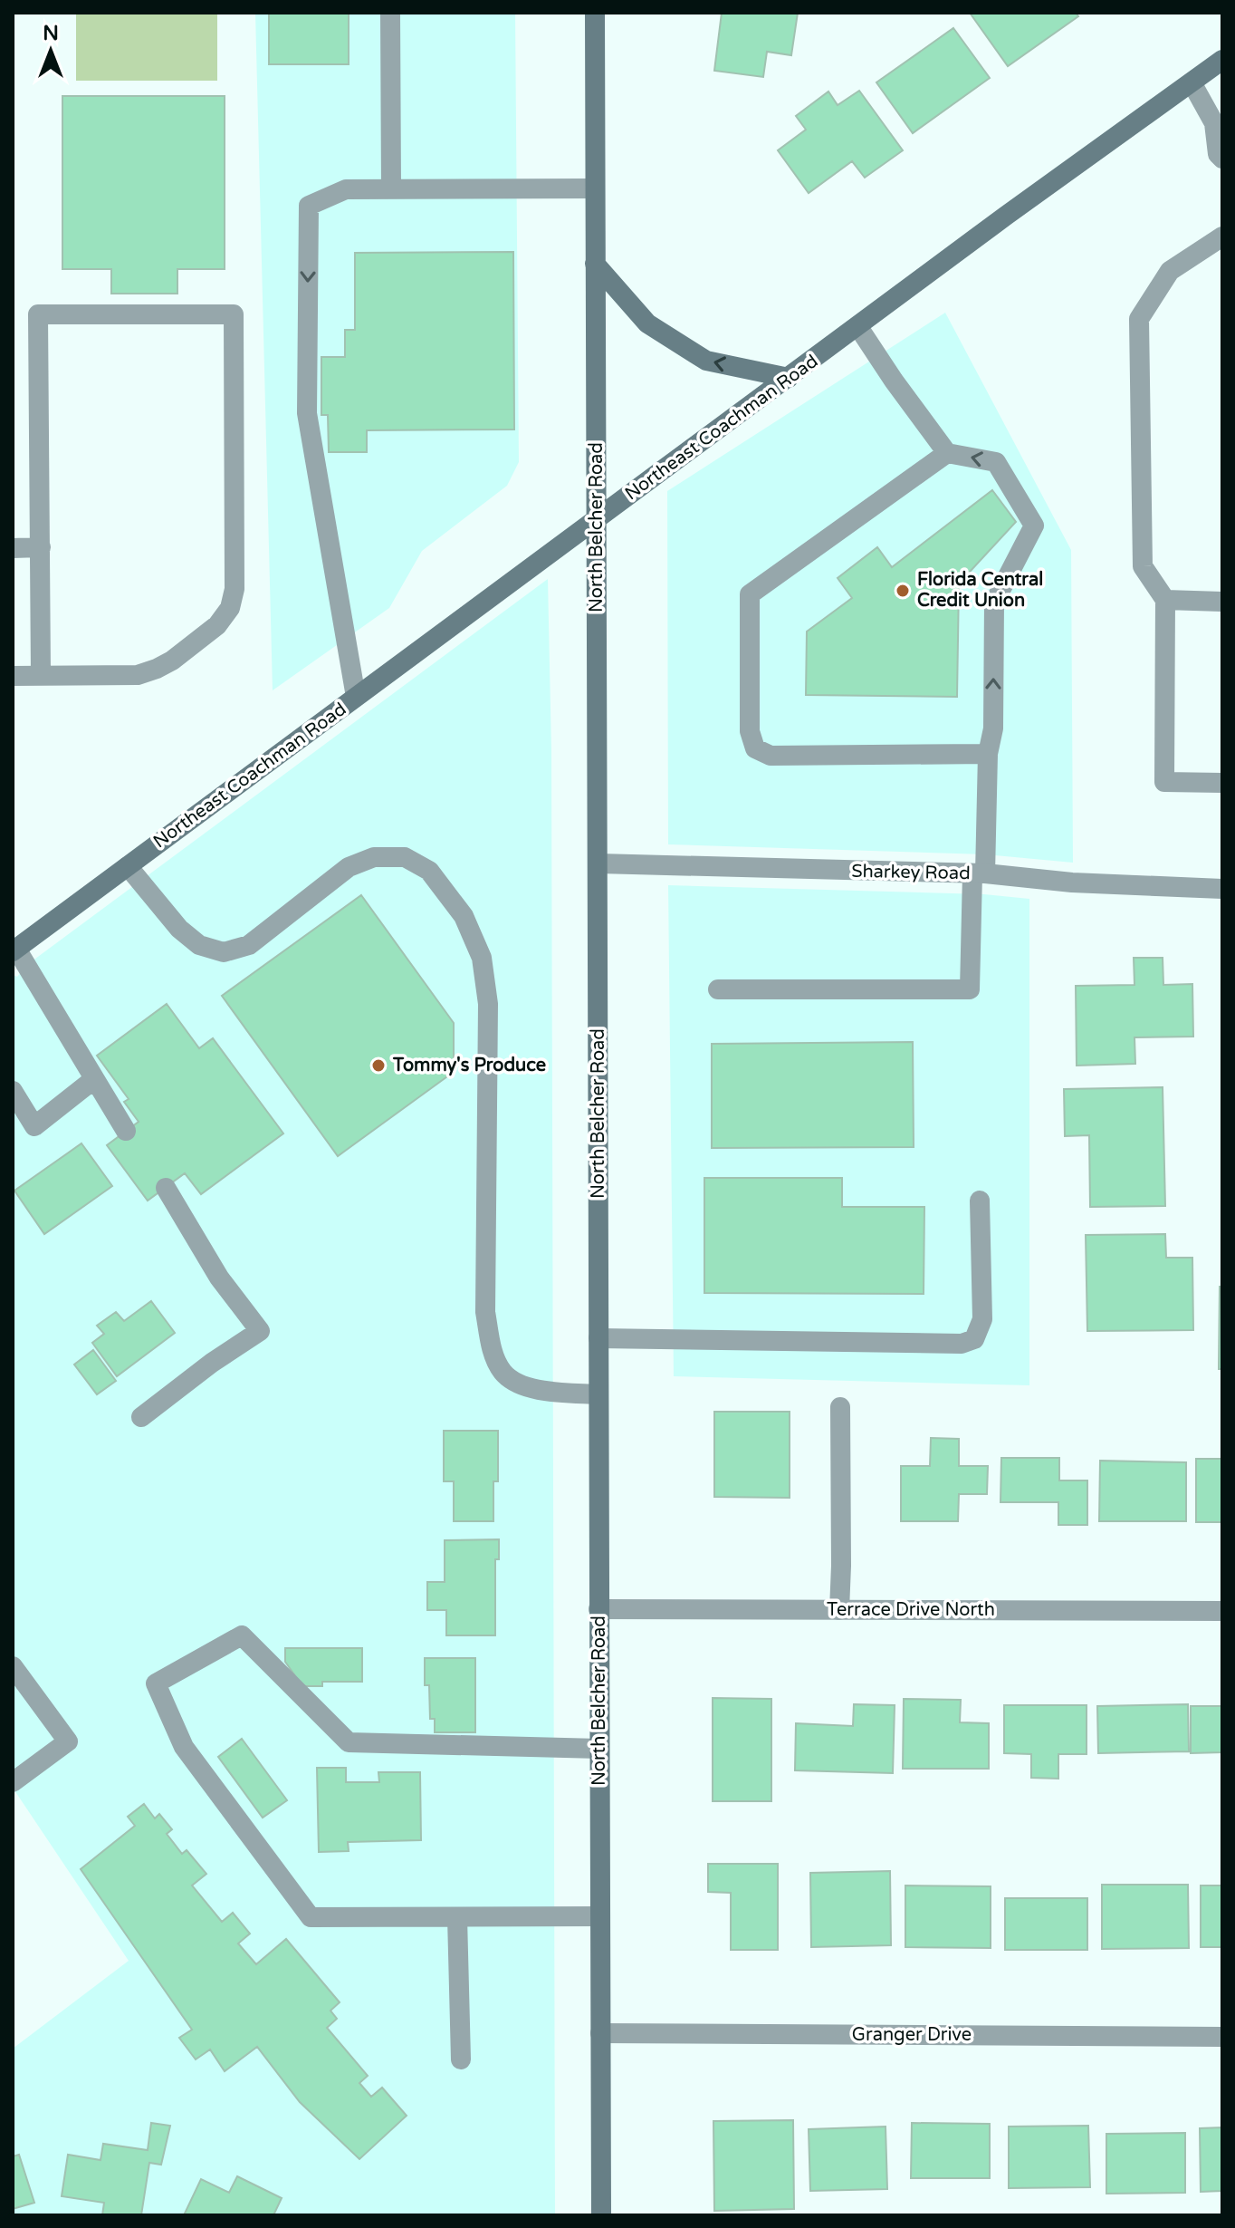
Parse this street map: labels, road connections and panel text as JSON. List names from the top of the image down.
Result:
{
  "streets": {
    "main road": ["Northeast Coachman Road", "North Belcher Road"],
    "street": ["Sharkey Road", "Terrace Drive North", "Granger Drive"]
  },
  "crossings": [
    ["Northeast Coachman Road", "North Belcher Road"],
    ["North Belcher Road", "Sharkey Road"],
    ["North Belcher Road", "Terrace Drive North"],
    ["North Belcher Road", "Granger Drive"]
  ],
  "places": ["Florida Central Credit Union", "Tommy's Produce"],
  "north": "top"
}
